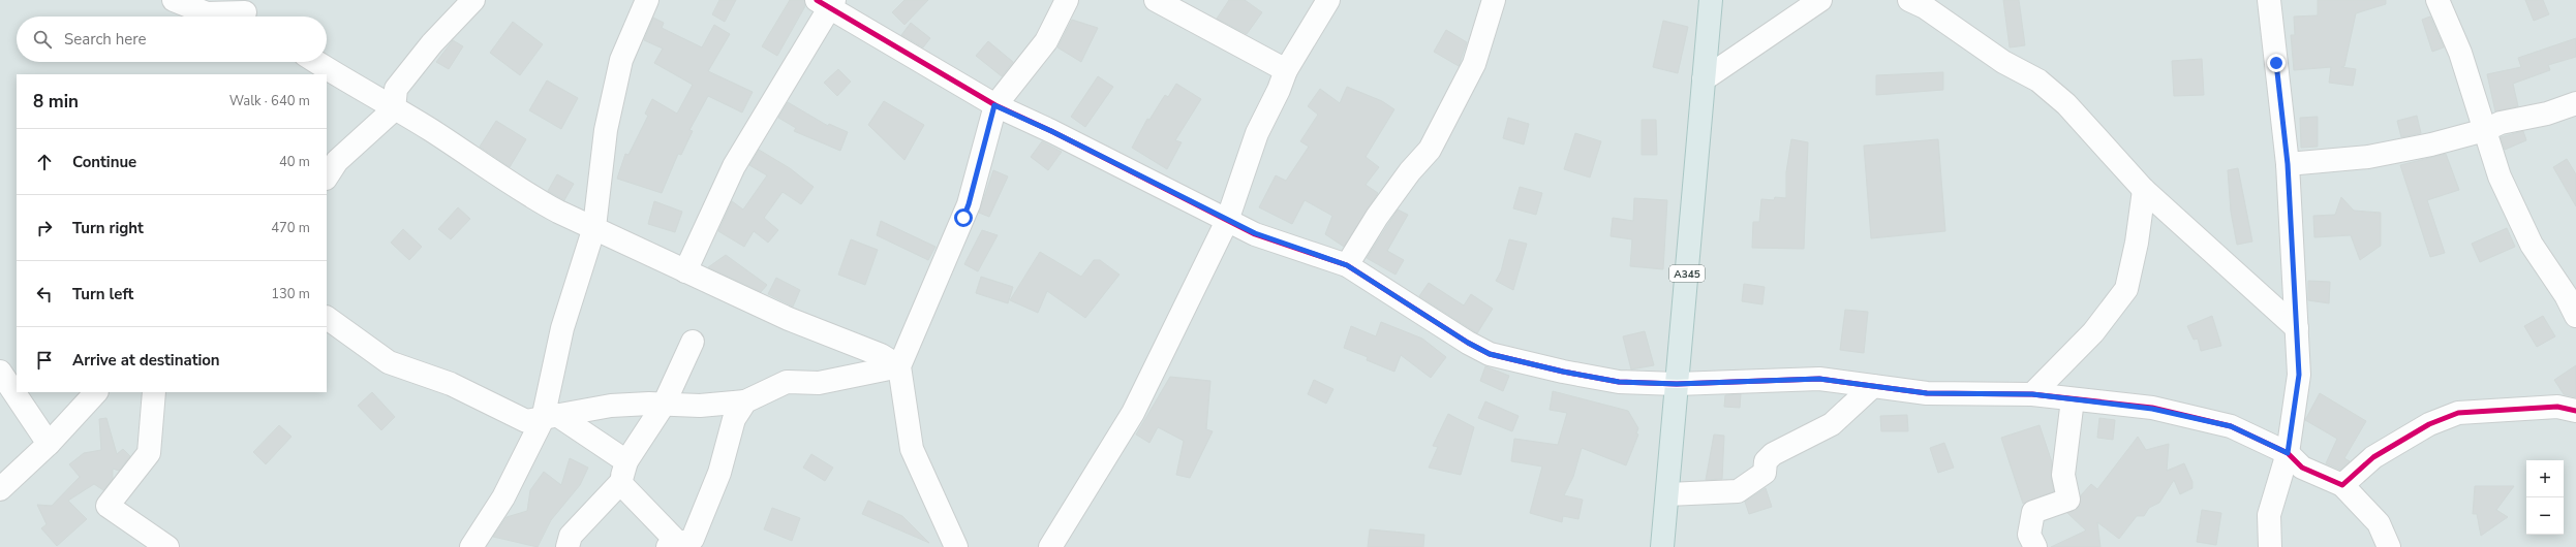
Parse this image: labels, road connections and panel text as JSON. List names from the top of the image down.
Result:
{
  "streets": {
    "highway": ["A345"]
  },
  "page": {
    "search": "Search here",
    "heading": ["8 min", "Walk · 640 m"],
    "list": [
      ["Continue", "40 m"],
      ["Turn right", "470 m"],
      ["Turn left", "130 m"],
      "Arrive at destination"
    ],
    "map_buttons": ["+", "−"]
  }
}
